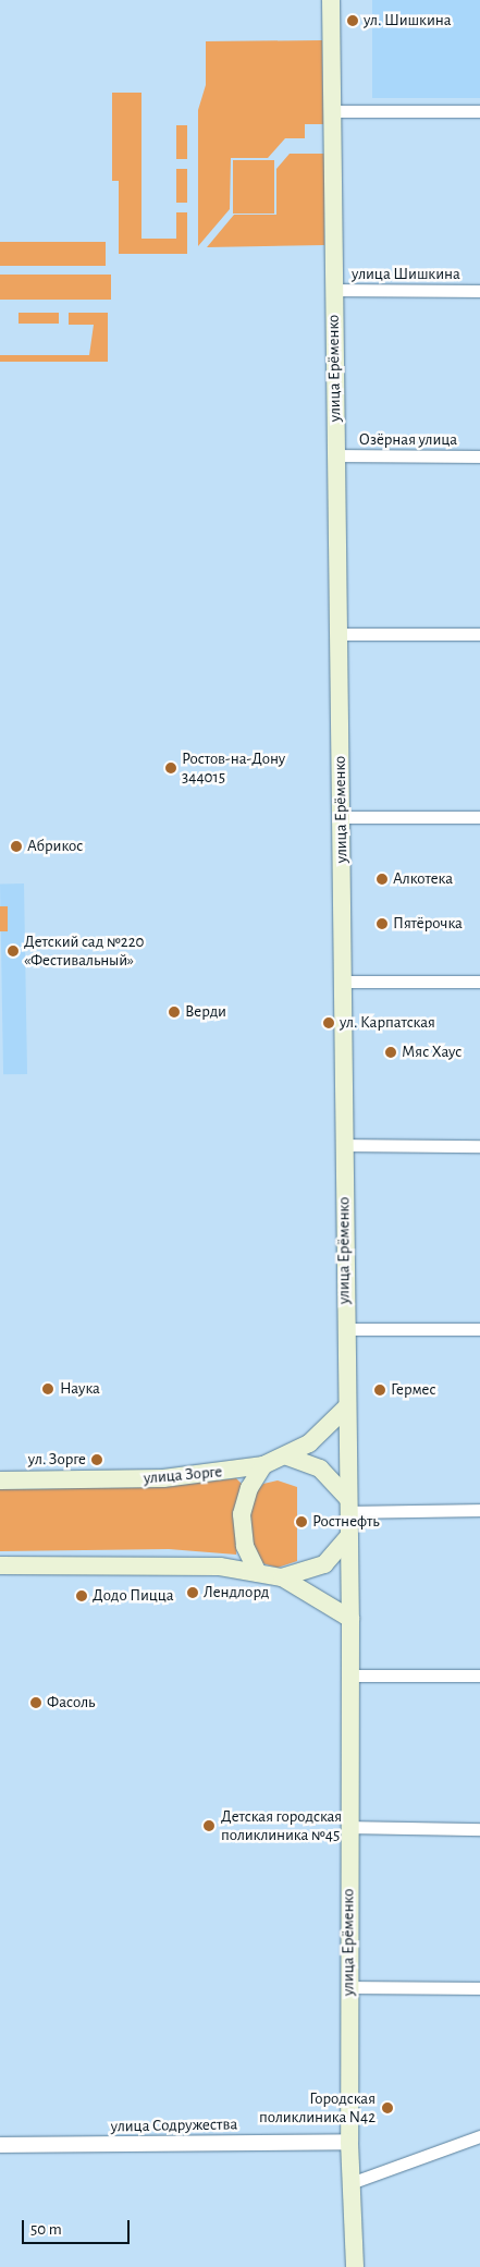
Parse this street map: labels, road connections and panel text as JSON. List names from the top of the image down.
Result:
{
  "streets": {
    "main road": ["улица Ерёменко", "улица Зорге"],
    "street": ["улица Шишкина", "Озёрная улица", "улица Содружества"]
  },
  "crossings": [
    ["улица Шишкина", "улица Ерёменко"],
    ["улица Ерёменко", "Озёрная улица"],
    ["улица Ерёменко", "улица Зорге"],
    ["улица Ерёменко", "улица Содружества"]
  ],
  "places": [
    "ул. Шишкина",
    "Ростов-на-Дону 344015",
    "Абрикос",
    "Алкотека",
    "Пятёрочка",
    "Детский сад №220 «Фестивальный»",
    "Верди",
    "ул. Карпатская",
    "Мяс Хаус",
    "Наука",
    "Гермес",
    "ул. Зорге",
    "Ростнефть",
    "Лендлорд",
    "Додо Пицца",
    "Фасоль",
    "Детская городская поликлиника №45",
    "Городская поликлиника N42"
  ],
  "scale_bar": "50 m"
}
